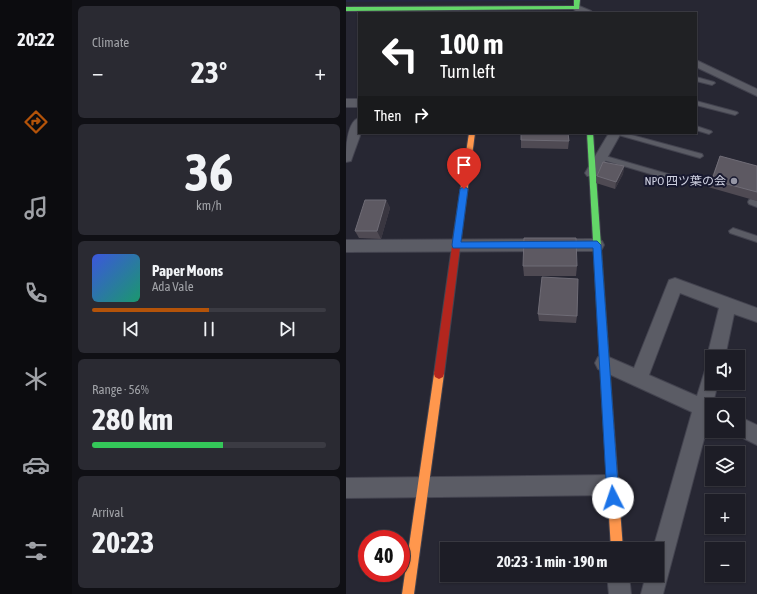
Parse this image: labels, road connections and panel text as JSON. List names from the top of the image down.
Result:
{
  "places": ["NPO 四ツ葉の会"],
  "page": {
    "tabs": "20:22",
    "tile": [
      "Climate",
      ["36", "km/h"],
      ["Range · 56%", "280 km"],
      ["Arrival", "20:23"]
    ],
    "turn": ["100 m", "Turn left"],
    "heat": ["−", "23°", "+"],
    "then": "Then",
    "song": ["Paper Moons", "Ada Vale"],
    "map_buttons": ["+", "−"],
    "limit": "40",
    "trip": "20:23 · 1 min · 190 m"
  }
}
